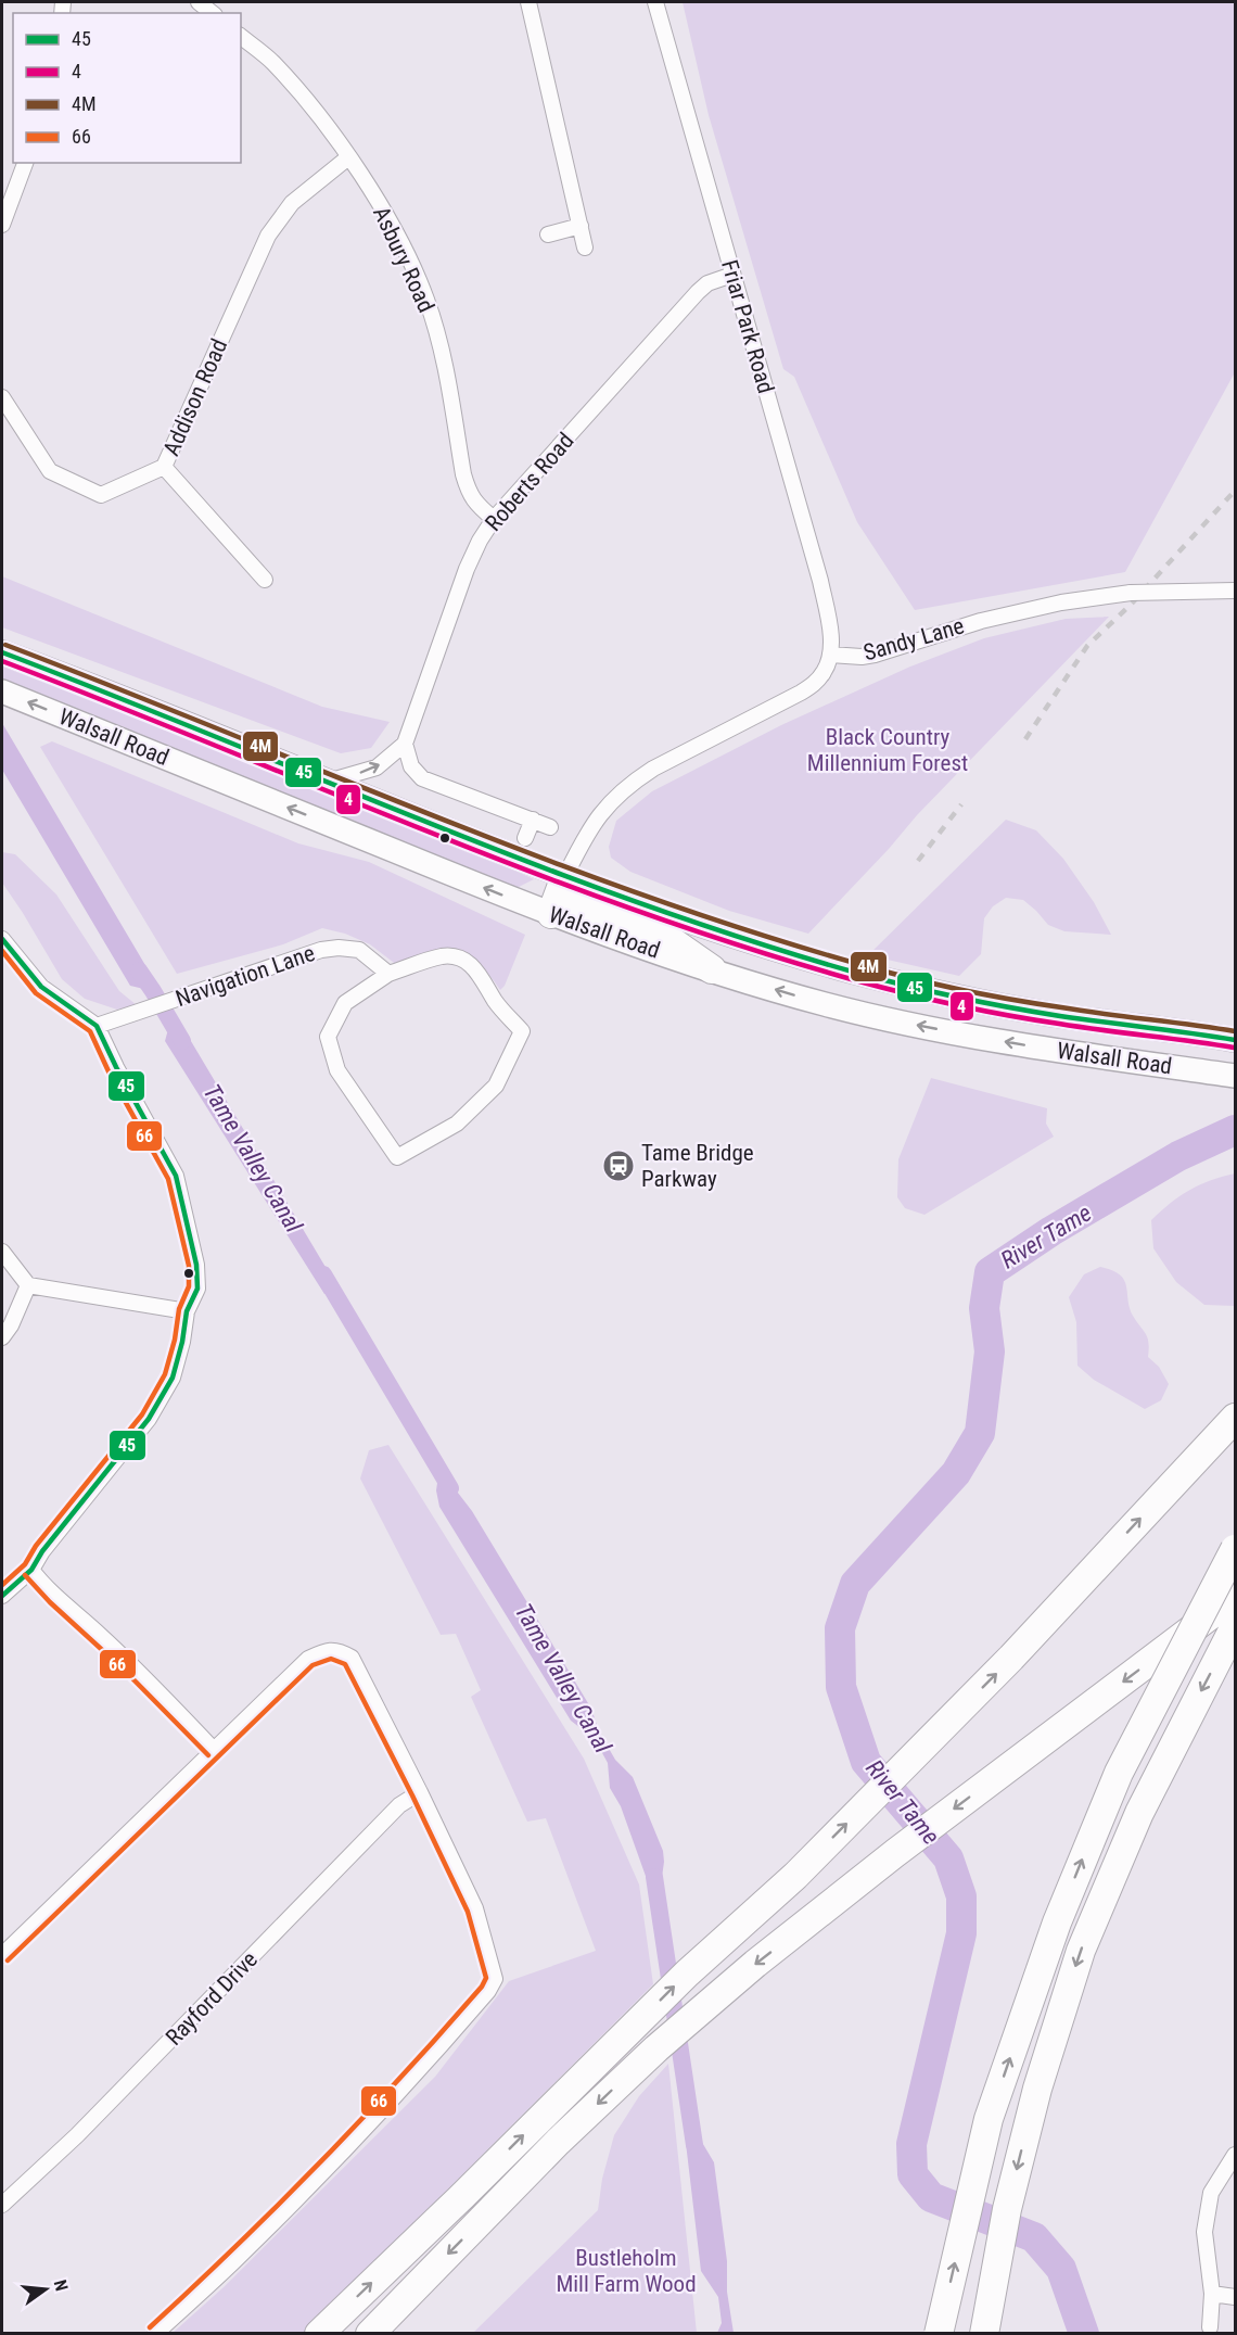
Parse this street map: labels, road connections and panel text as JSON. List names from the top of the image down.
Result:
{
  "streets": {
    "main road": ["Walsall Road"],
    "street": [
      "Asbury Road",
      "Friar Park Road",
      "Addison Road",
      "Roberts Road",
      "Sandy Lane",
      "Navigation Lane",
      "Rayford Drive"
    ]
  },
  "crossings": [
    ["Asbury Road", "Addison Road"],
    ["Asbury Road", "Roberts Road"],
    ["Friar Park Road", "Roberts Road"],
    ["Friar Park Road", "Sandy Lane"],
    ["Sandy Lane", "Walsall Road"]
  ],
  "water": ["Tame Valley Canal", "River Tame"],
  "parks": ["Black Country Millennium Forest", "Bustleholm Mill Farm Wood"],
  "places": {
    "station": ["Tame Bridge Parkway"]
  },
  "lines": [
    "transit line 4M",
    "transit line 45",
    "transit line 4",
    "transit line 66"
  ],
  "legend": [
    "45",
    "4",
    "4M",
    "66"
  ],
  "north": "right"
}
